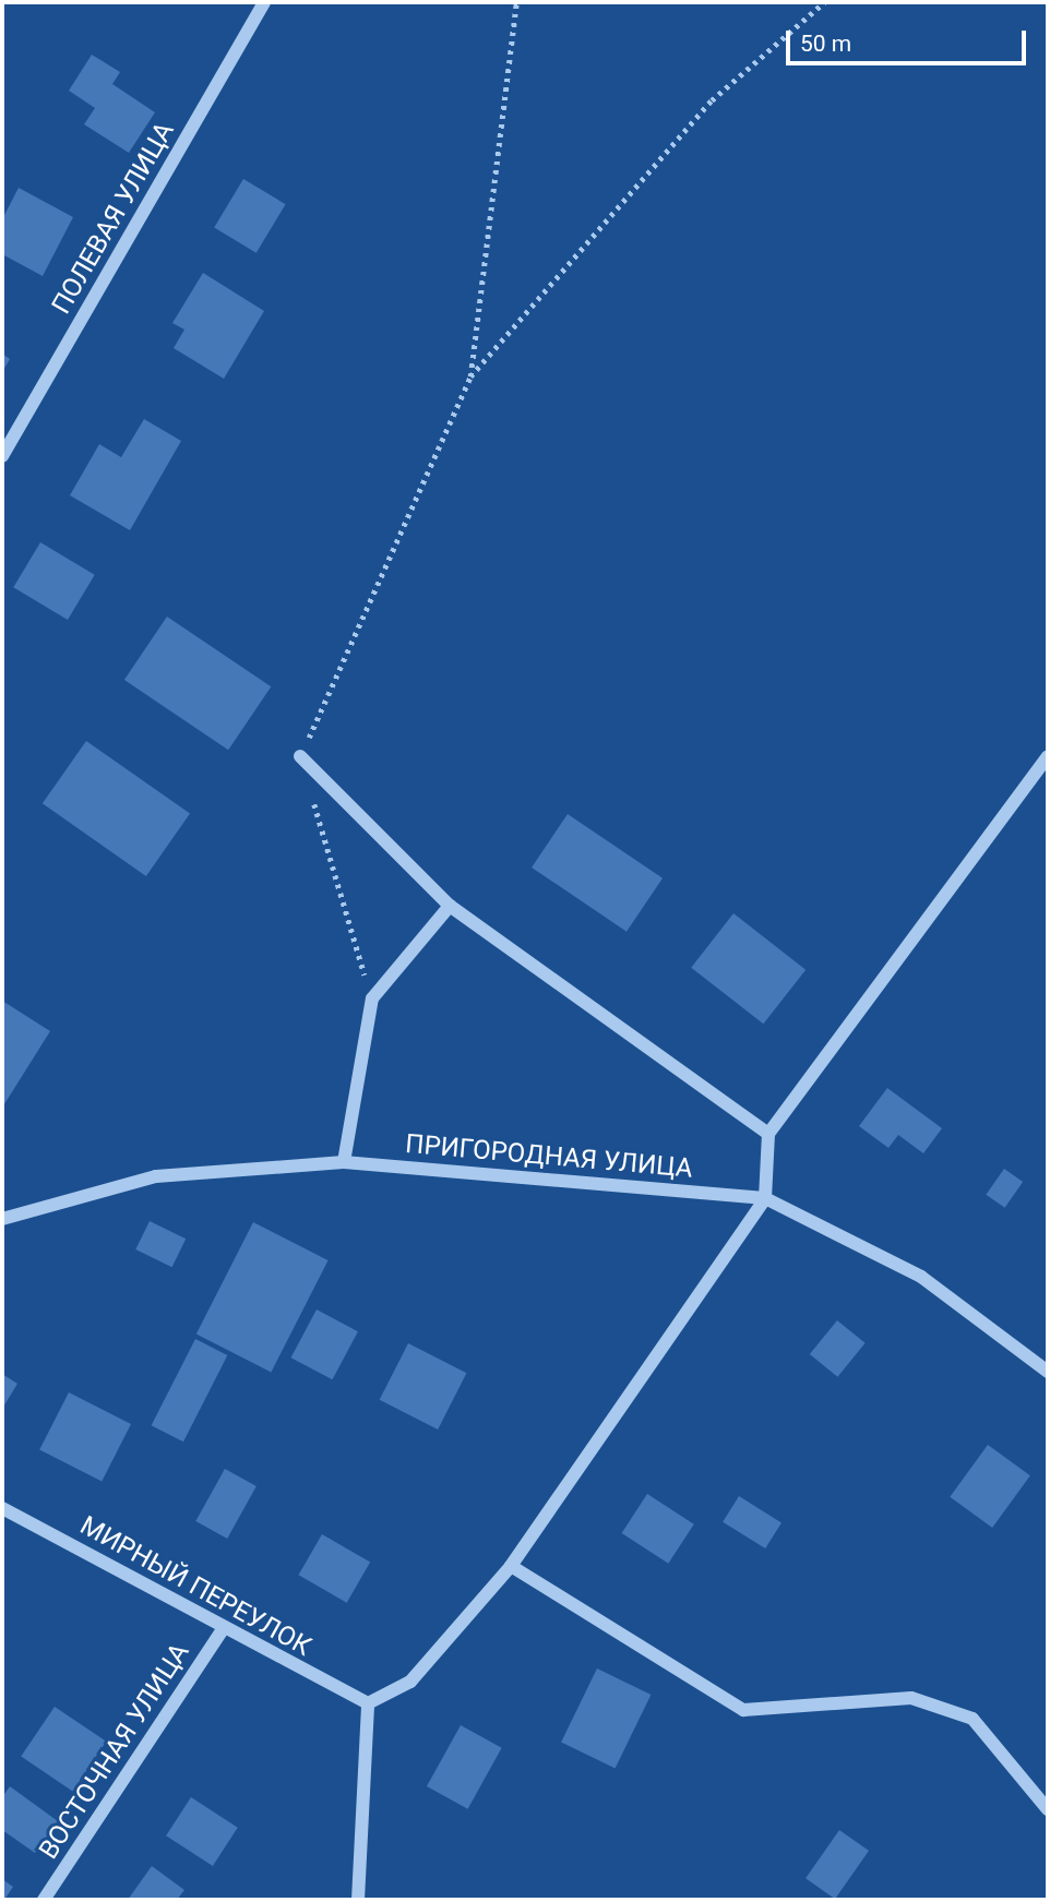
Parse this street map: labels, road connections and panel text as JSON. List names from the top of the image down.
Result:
{
  "streets": {
    "street": [
      "ПОЛЕВАЯ УЛИЦА",
      "ПРИГОРОДНАЯ УЛИЦА",
      "МИРНЫЙ ПЕРЕУЛОК",
      "ВОСТОЧНАЯ УЛИЦА"
    ]
  },
  "crossings": [
    ["МИРНЫЙ ПЕРЕУЛОК", "ВОСТОЧНАЯ УЛИЦА"]
  ],
  "scale_bar": "50 m"
}
